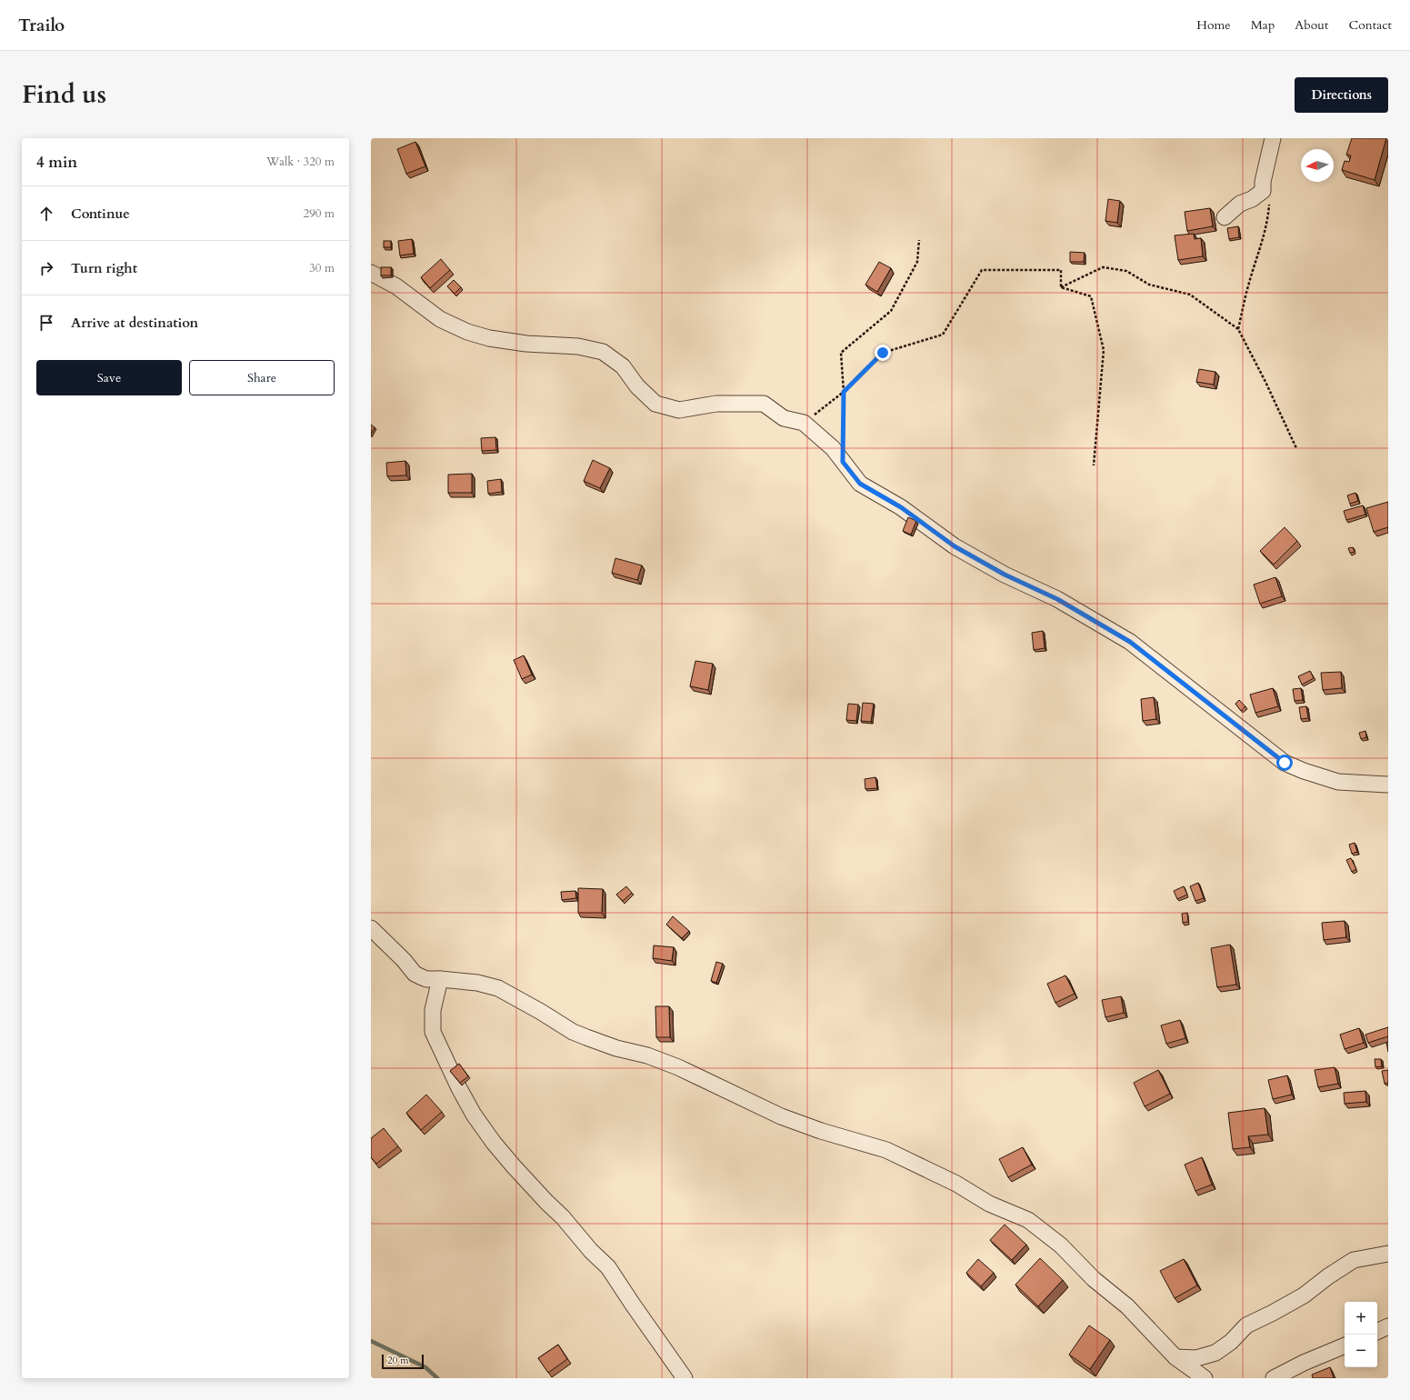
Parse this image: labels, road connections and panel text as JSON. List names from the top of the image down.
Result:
{
  "scale_bar": "20 m",
  "north": "left",
  "page": {
    "header": "Trailo",
    "nav": [
      "Home",
      "Map",
      "About",
      "Contact"
    ],
    "title": "Find us",
    "buttons": [
      "Directions",
      ["Save", "Share"]
    ],
    "heading": ["4 min", "Walk · 320 m"],
    "list": [
      ["Continue", "290 m"],
      ["Turn right", "30 m"],
      "Arrive at destination"
    ],
    "map_buttons": ["+", "−"],
    "scale": "20 m"
  }
}
